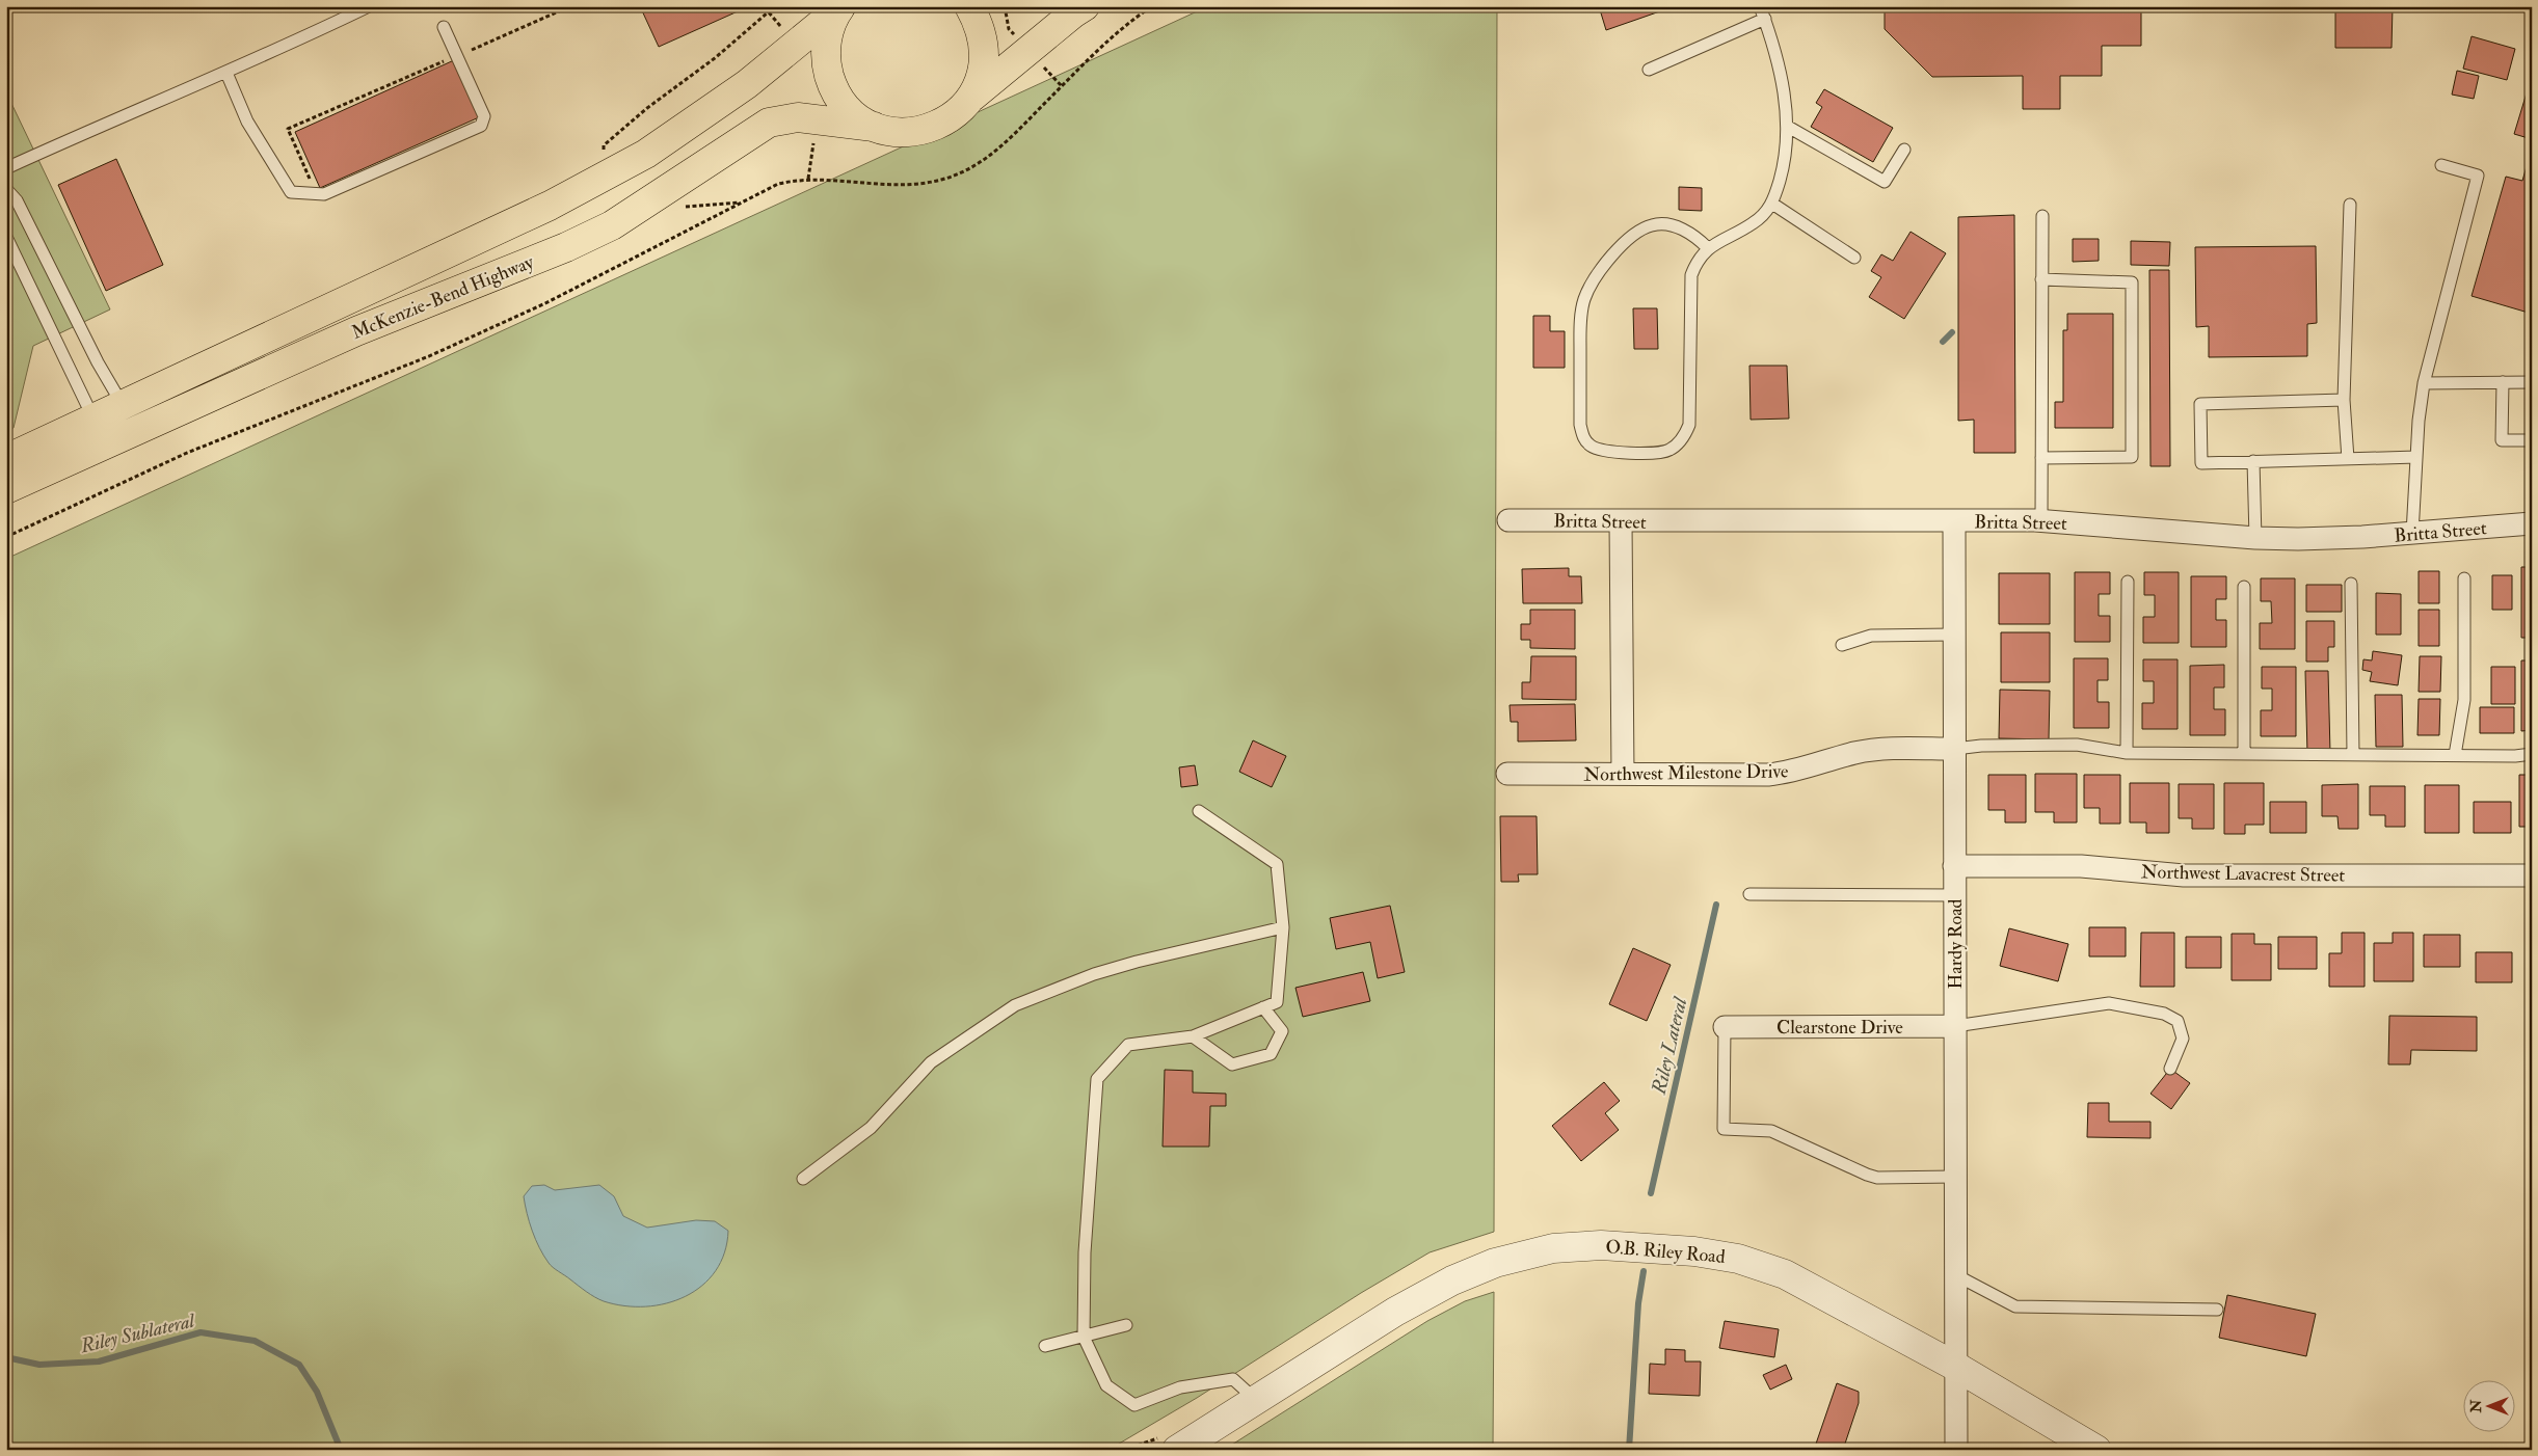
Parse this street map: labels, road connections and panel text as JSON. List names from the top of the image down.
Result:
{
  "streets": {
    "highway": ["McKenzie-Bend Highway"],
    "street": [
      "Britta Street",
      "Northwest Milestone Drive",
      "Northwest Lavacrest Street",
      "Hardy Road",
      "Clearstone Drive",
      "O.B. Riley Road"
    ]
  },
  "crossings": [
    ["Britta Street", "Hardy Road"],
    ["Northwest Milestone Drive", "Hardy Road"],
    ["Northwest Lavacrest Street", "Hardy Road"],
    ["Hardy Road", "Clearstone Drive"],
    ["Hardy Road", "O.B. Riley Road"]
  ],
  "water": ["Riley Lateral", "Riley Sublateral"],
  "north": "left"
}
